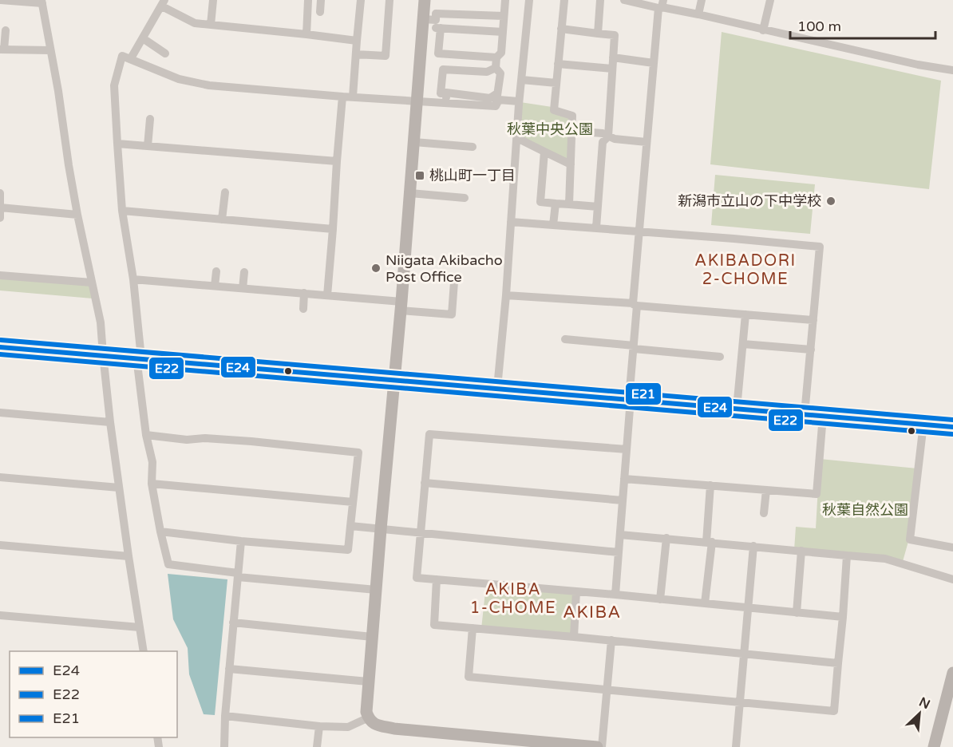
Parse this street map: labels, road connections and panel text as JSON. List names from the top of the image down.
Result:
{
  "districts": ["AKIBADORI 2-CHOME", "AKIBA 1-CHOME", "AKIBA"],
  "parks": ["秋葉中央公園", "秋葉自然公園"],
  "places": {
    "transit": ["桃山町一丁目"],
    "other": ["新潟市立山の下中学校", "Niigata Akibacho Post Office"]
  },
  "lines": ["transit line E21", "transit line E24", "transit line E22"],
  "legend": ["E24", "E22", "E21"],
  "scale_bar": "100 m",
  "north": "top right"
}
